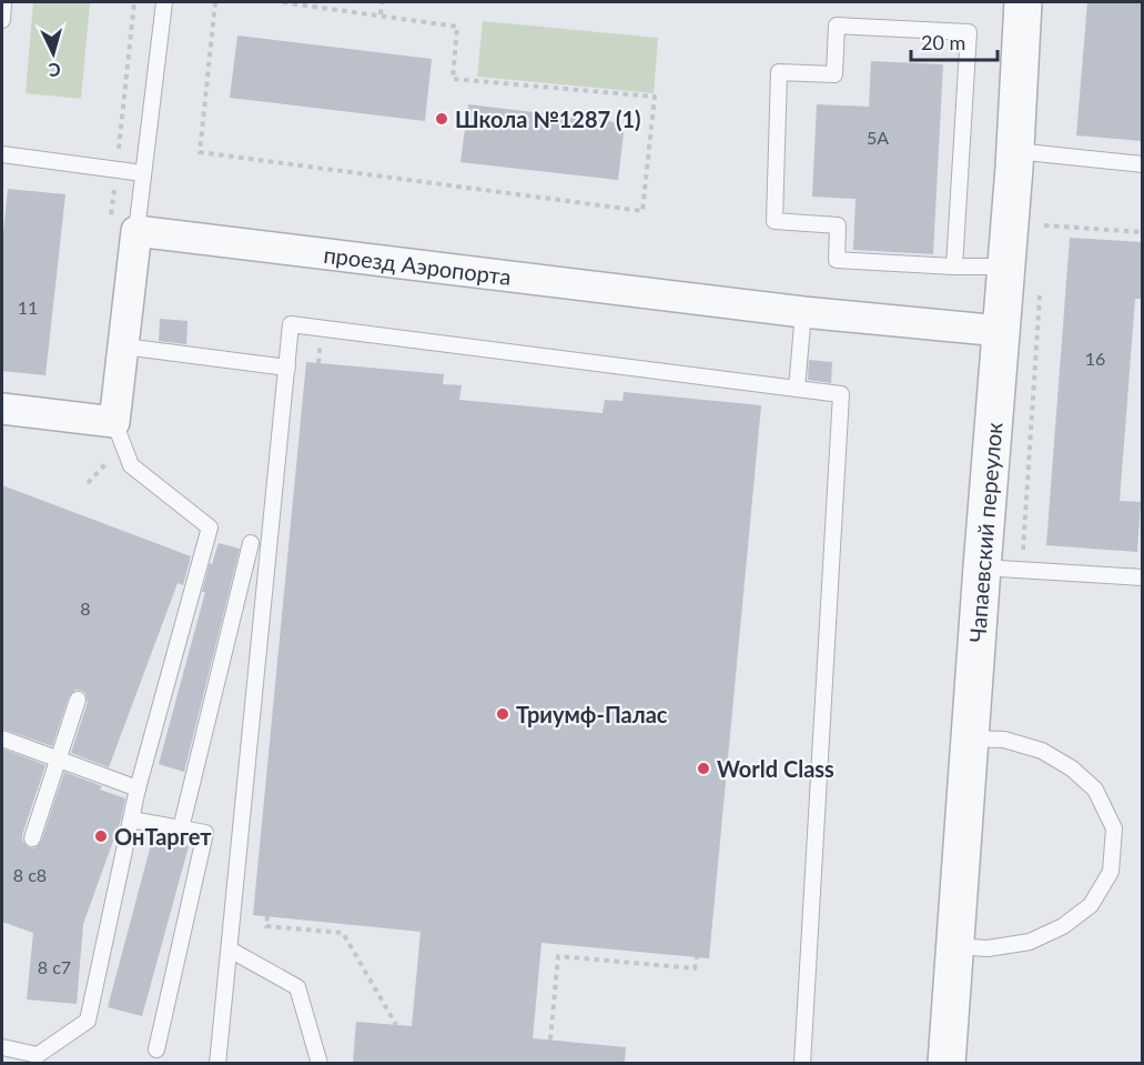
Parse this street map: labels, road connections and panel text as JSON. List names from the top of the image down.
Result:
{
  "streets": {
    "street": ["проезд Аэропорта", "Чапаевский переулок"]
  },
  "crossings": [
    ["проезд Аэропорта", "Чапаевский переулок"]
  ],
  "places": [
    "Школа №1287 (1)",
    "Триумф-Палас",
    "World Class",
    "ОнТаргет"
  ],
  "house_numbers": [
    "5А",
    "11",
    "16",
    "8",
    "8 с8",
    "8 с7"
  ],
  "scale_bar": "20 m",
  "north": "bottom"
}
